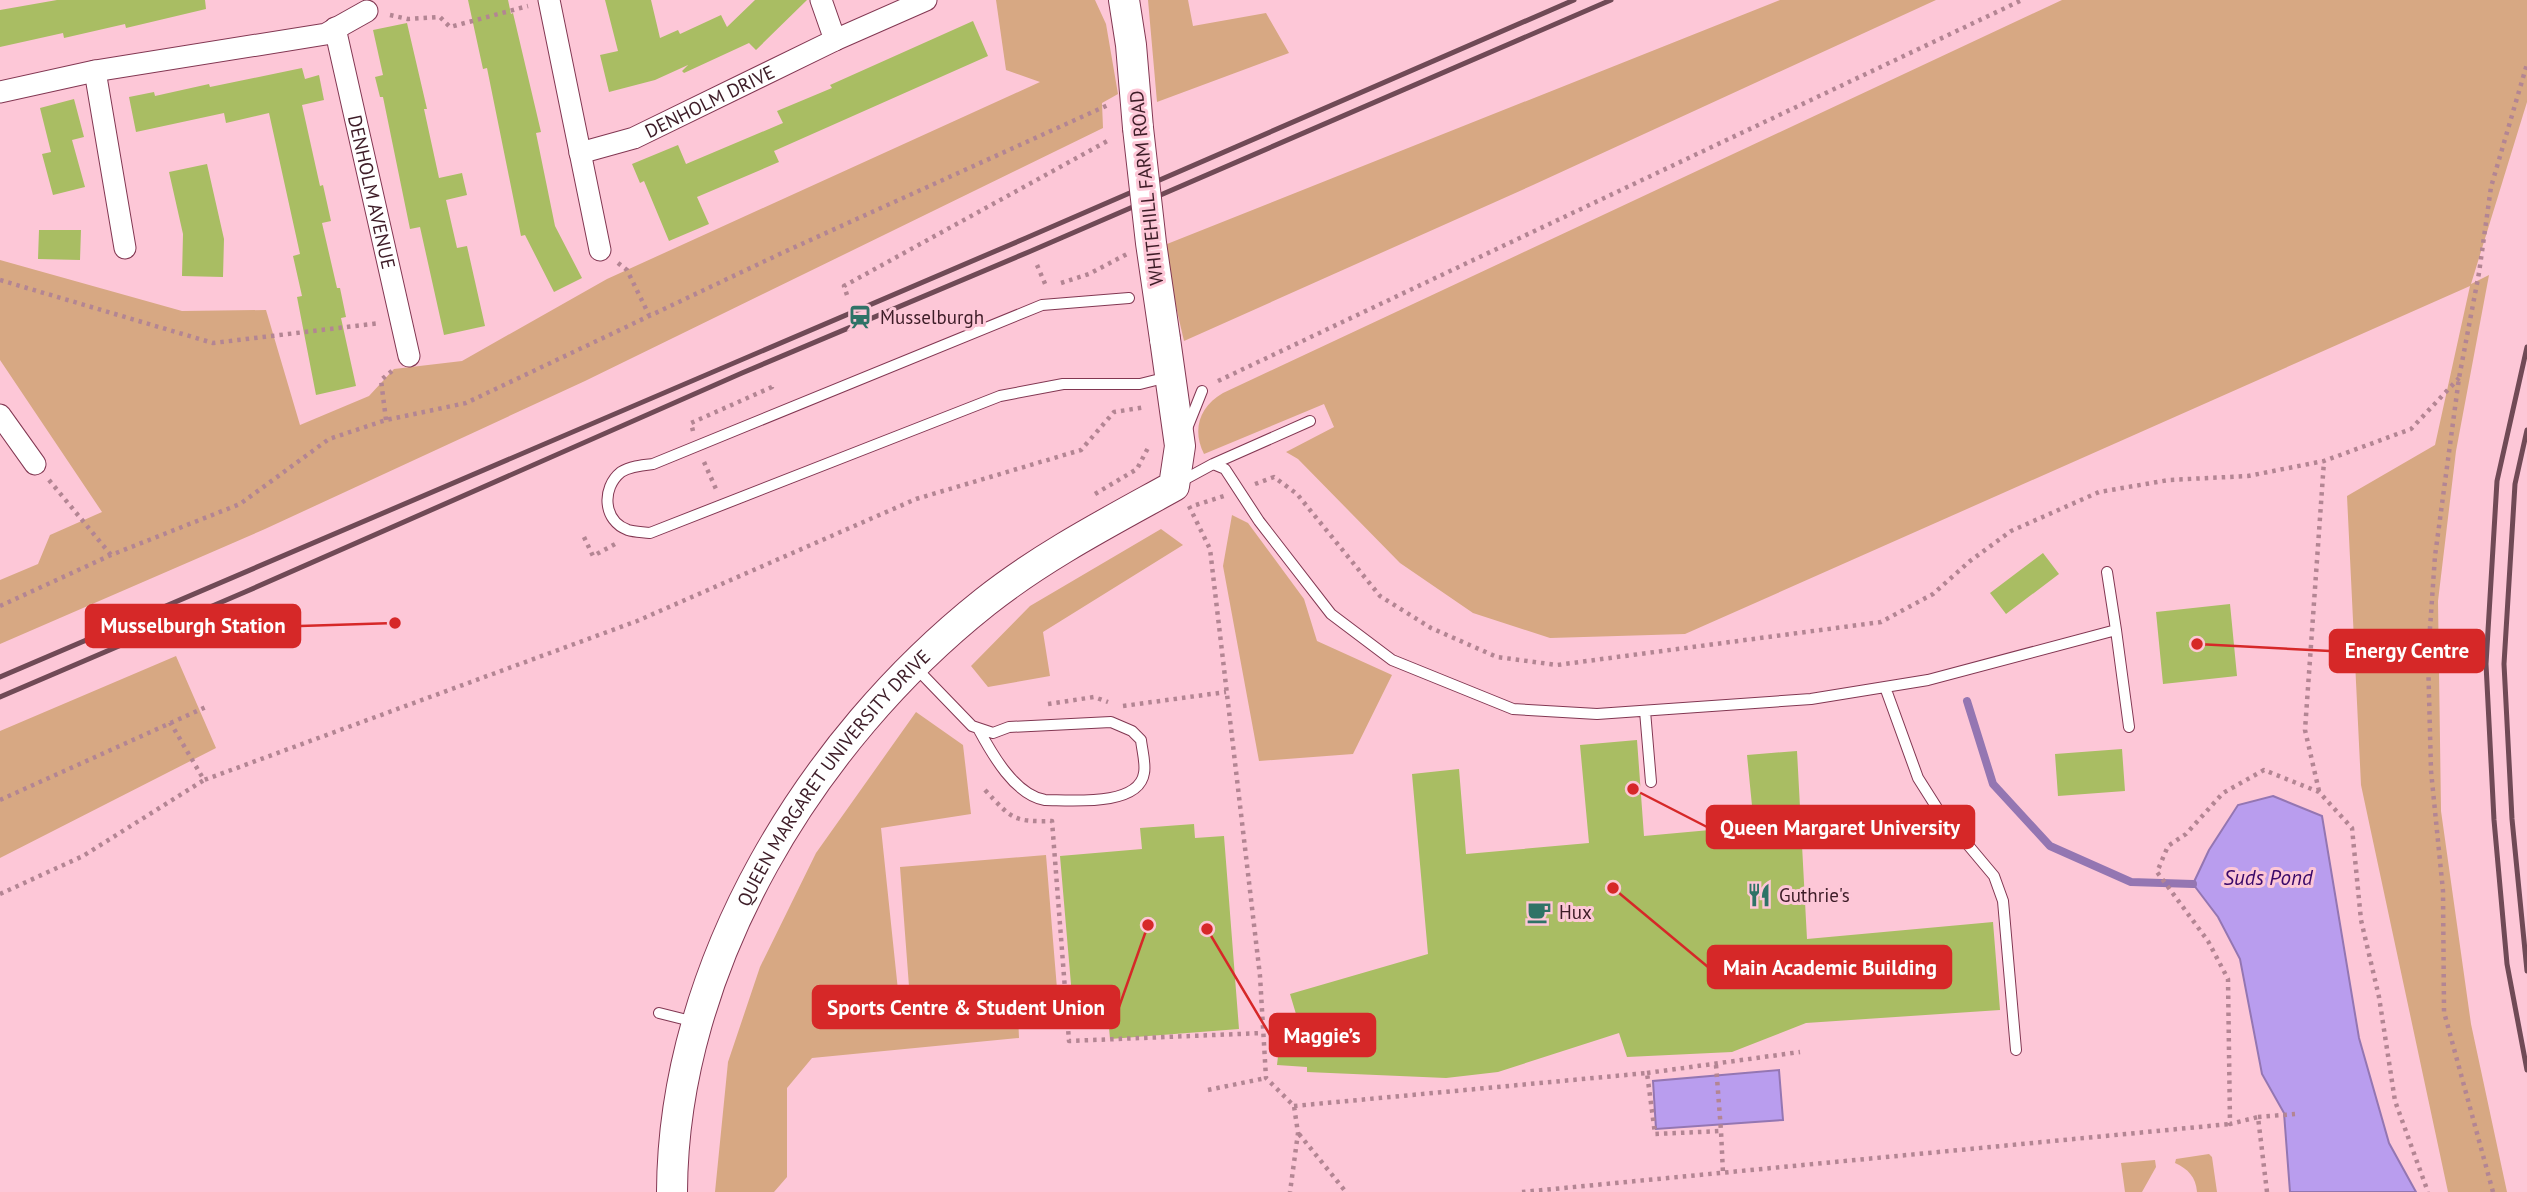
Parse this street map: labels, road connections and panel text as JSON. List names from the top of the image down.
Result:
{
  "streets": {
    "street": [
      "DENHOLM DRIVE",
      "WHITEHILL FARM ROAD",
      "DENHOLM AVENUE",
      "QUEEN MARGARET UNIVERSITY DRIVE"
    ]
  },
  "crossings": [
    ["WHITEHILL FARM ROAD", "QUEEN MARGARET UNIVERSITY DRIVE"]
  ],
  "water": ["Suds Pond"],
  "places": {
    "station": ["Musselburgh"],
    "other": [
      "Musselburgh Station",
      "Energy Centre",
      "Queen Margaret University",
      "Main Academic Building",
      "Sports Centre & Student Union",
      "Maggie’s"
    ],
    "restaurant": ["Guthrie's"],
    "cafe": ["Hux"]
  }
}
